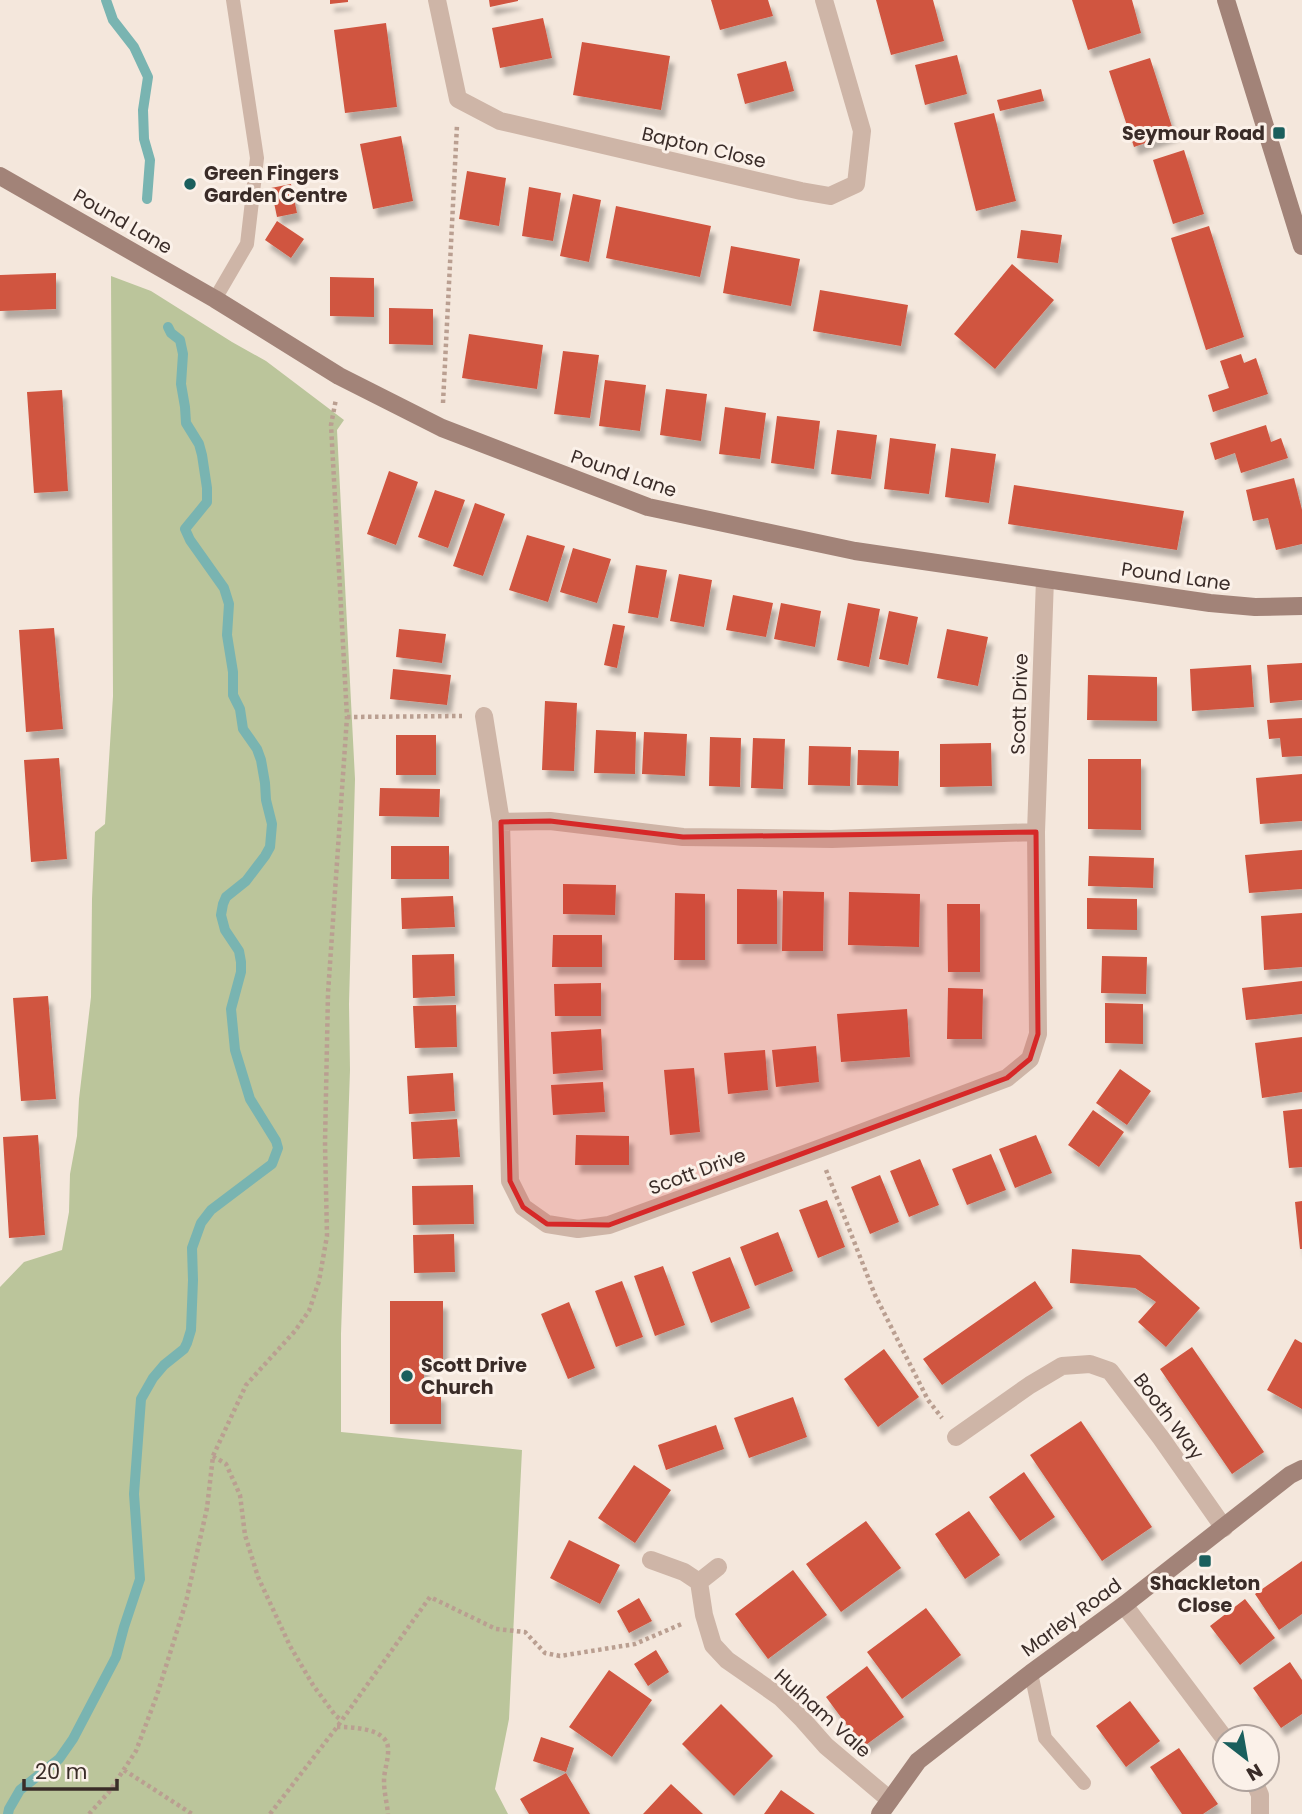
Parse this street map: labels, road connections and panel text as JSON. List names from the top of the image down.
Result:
{
  "streets": {
    "street": [
      "Bapton Close",
      "Pound Lane",
      "Scott Drive",
      "Booth Way",
      "Marley Road",
      "Hulham Vale"
    ]
  },
  "crossings": [
    ["Pound Lane", "Scott Drive"],
    ["Booth Way", "Marley Road"],
    ["Marley Road", "Hulham Vale"]
  ],
  "places": {
    "transit": ["Seymour Road", "Shackleton Close"],
    "other": ["Green Fingers Garden Centre", "Scott Drive Church"]
  },
  "scale_bar": "20 m",
  "north": "bottom right"
}
